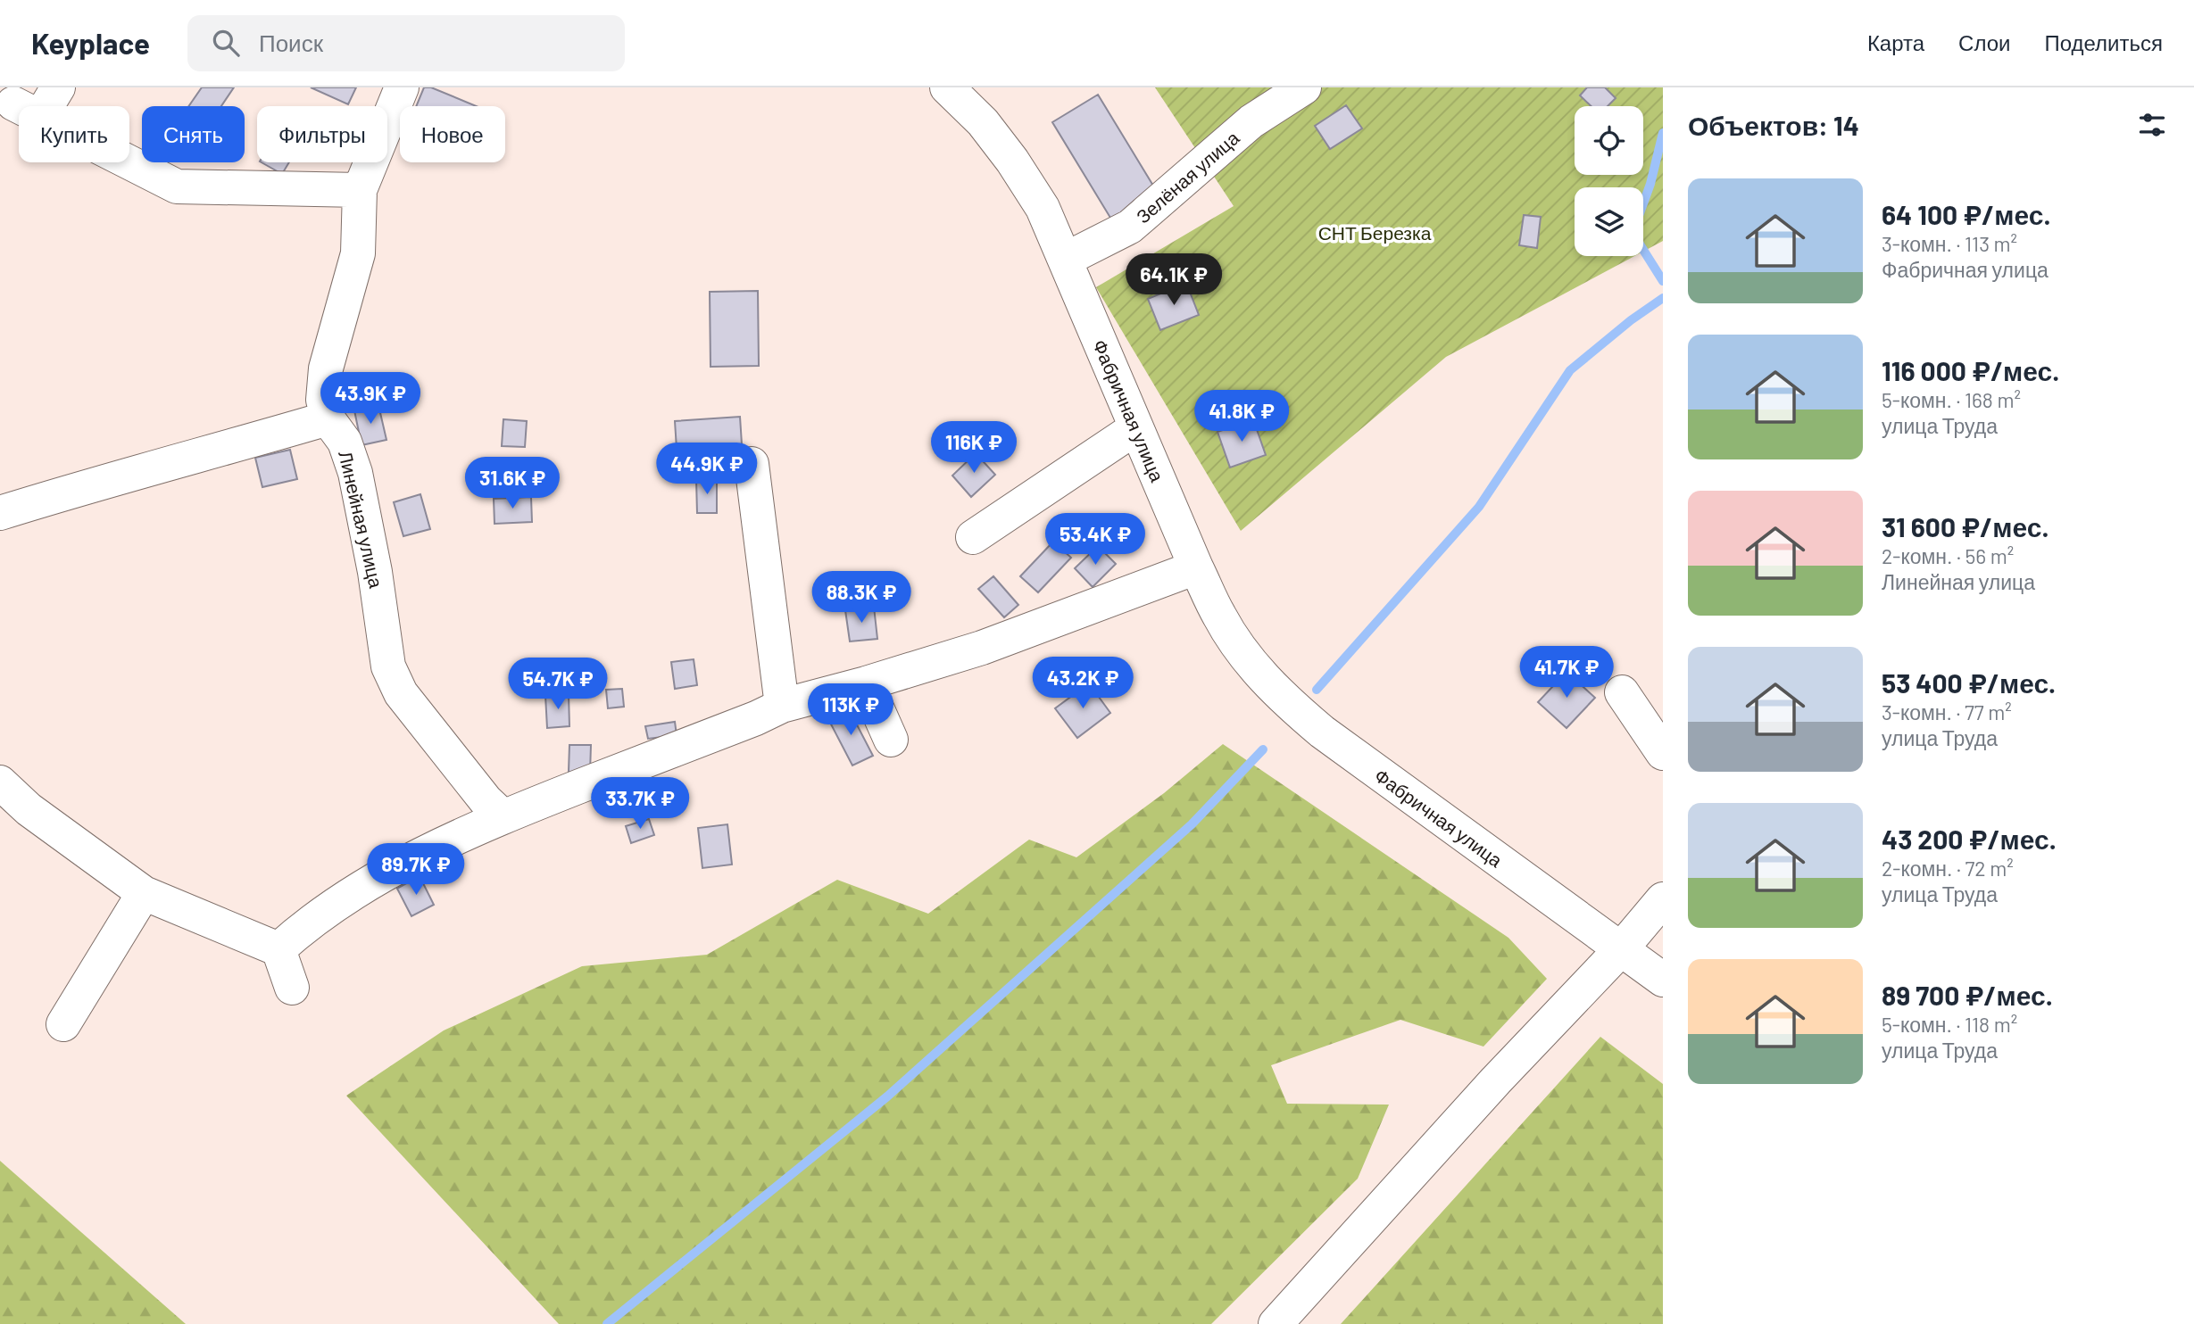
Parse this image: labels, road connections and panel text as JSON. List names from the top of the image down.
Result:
{
  "streets": {
    "street": ["Зелёная улица", "Фабричная улица", "Линейная улица"]
  },
  "crossings": [
    ["Зелёная улица", "Фабричная улица"]
  ],
  "parks": ["СНТ Березка"],
  "page": {
    "header": "Keyplace",
    "search": "Поиск",
    "nav": ["Карта", "Слои", "Поделиться"],
    "heading": "Объектов: 14",
    "chip": [
      "Купить",
      "Снять",
      "Фильтры",
      "Новое"
    ],
    "list": [
      {
        "name": "64 100 ₽/мес.",
        "note": "3-комн. · 113 m² · Фабричная улица"
      },
      {
        "name": "116 000 ₽/мес.",
        "note": "5-комн. · 168 m² · улица Труда"
      },
      {
        "name": "31 600 ₽/мес.",
        "note": "2-комн. · 56 m² · Линейная улица"
      },
      {
        "name": "53 400 ₽/мес.",
        "note": "3-комн. · 77 m² · улица Труда"
      },
      {
        "name": "43 200 ₽/мес.",
        "note": "2-комн. · 72 m² · улица Труда"
      },
      {
        "name": "89 700 ₽/мес.",
        "note": "5-комн. · 118 m² · улица Труда"
      }
    ],
    "price": [
      "64.1K ₽",
      "43.9K ₽",
      "41.8K ₽",
      "116K ₽",
      "44.9K ₽",
      "31.6K ₽",
      "53.4K ₽",
      "88.3K ₽",
      "41.7K ₽",
      "43.2K ₽",
      "54.7K ₽",
      "113K ₽",
      "33.7K ₽",
      "89.7K ₽"
    ]
  }
}
